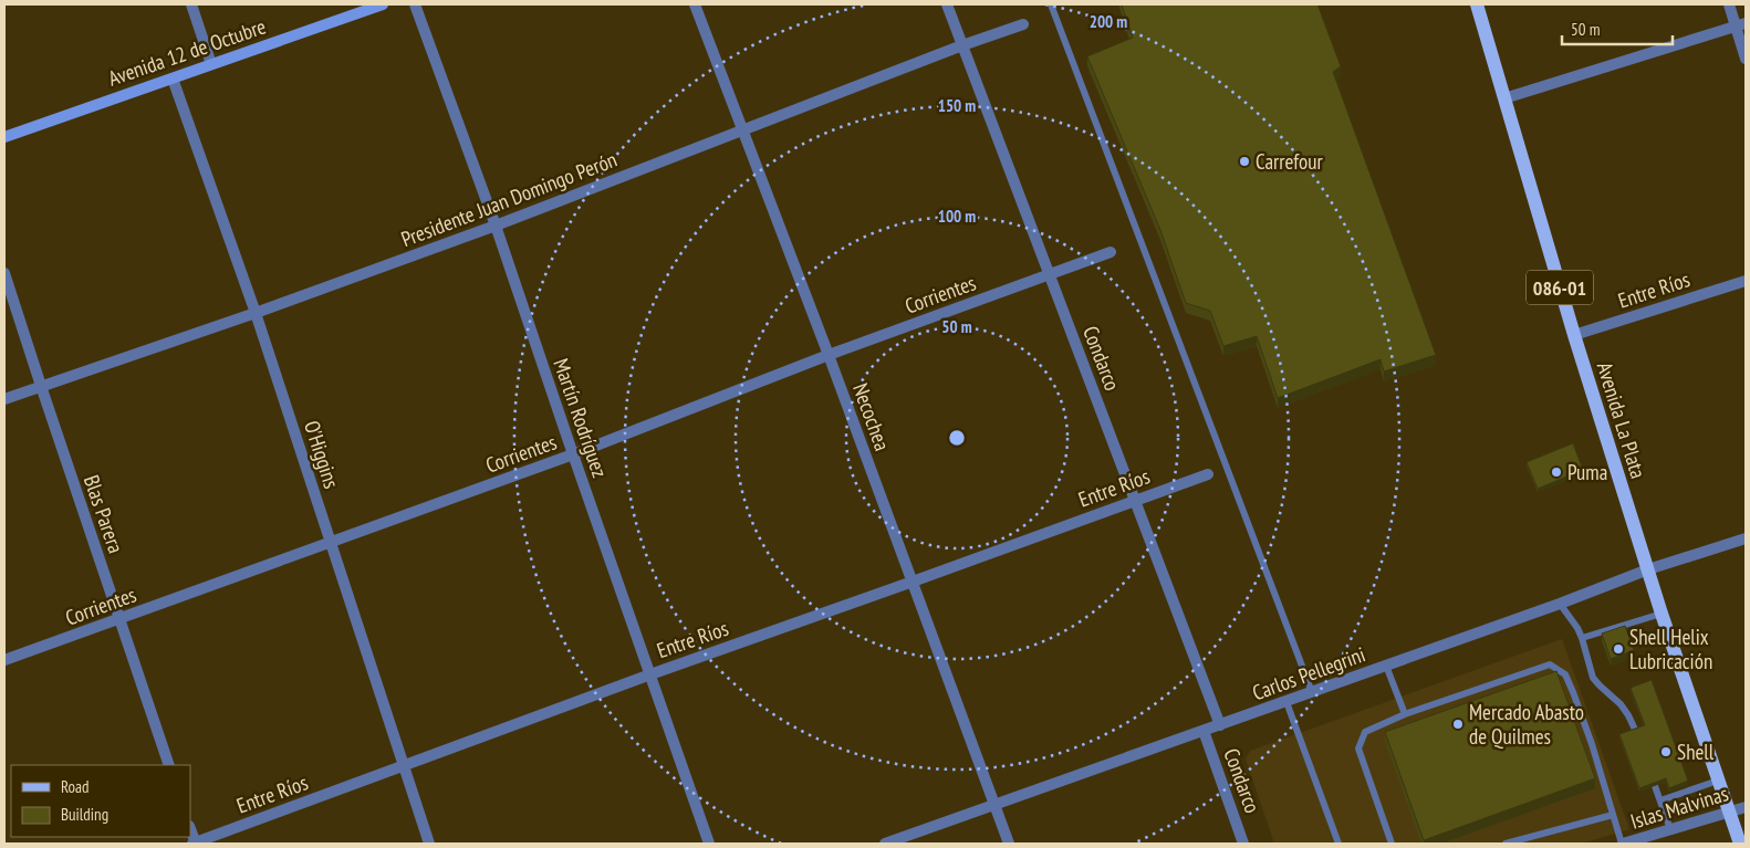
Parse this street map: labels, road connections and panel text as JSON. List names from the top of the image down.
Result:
{
  "streets": {
    "main road": ["Avenida 12 de Octubre", "086-01", "Avenida La Plata"],
    "street": [
      "Presidente Juan Domingo Perón",
      "Entre Ríos",
      "Corrientes",
      "Condarco",
      "Necochea",
      "Martín Rodríguez",
      "O'Higgins",
      "Blas Parera",
      "Carlos Pellegrini",
      "Islas Malvinas"
    ]
  },
  "crossings": [
    ["Avenida 12 de Octubre", "O'Higgins"],
    ["Presidente Juan Domingo Perón", "Condarco"],
    ["Presidente Juan Domingo Perón", "Necochea"],
    ["Presidente Juan Domingo Perón", "Martín Rodríguez"],
    ["Presidente Juan Domingo Perón", "O'Higgins"],
    ["Presidente Juan Domingo Perón", "Blas Parera"],
    ["Entre Ríos", "Condarco"],
    ["Entre Ríos", "Necochea"],
    ["Entre Ríos", "Martín Rodríguez"],
    ["Entre Ríos", "Avenida La Plata"],
    ["Entre Ríos", "O'Higgins"],
    ["Corrientes", "Condarco"],
    ["Corrientes", "Necochea"],
    ["Corrientes", "Martín Rodríguez"],
    ["Corrientes", "O'Higgins"],
    ["Corrientes", "Blas Parera"],
    ["Condarco", "Carlos Pellegrini"],
    ["Necochea", "Carlos Pellegrini"],
    ["Avenida La Plata", "Carlos Pellegrini"],
    ["Avenida La Plata", "Islas Malvinas"]
  ],
  "places": [
    "Carrefour",
    "Puma",
    "Shell Helix Lubricación",
    "Mercado Abasto de Quilmes",
    "Shell"
  ],
  "legend": ["Road", "Building"],
  "scale_bar": "50 m",
  "rings": [
    "200 m",
    "150 m",
    "100 m",
    "50 m"
  ]
}
